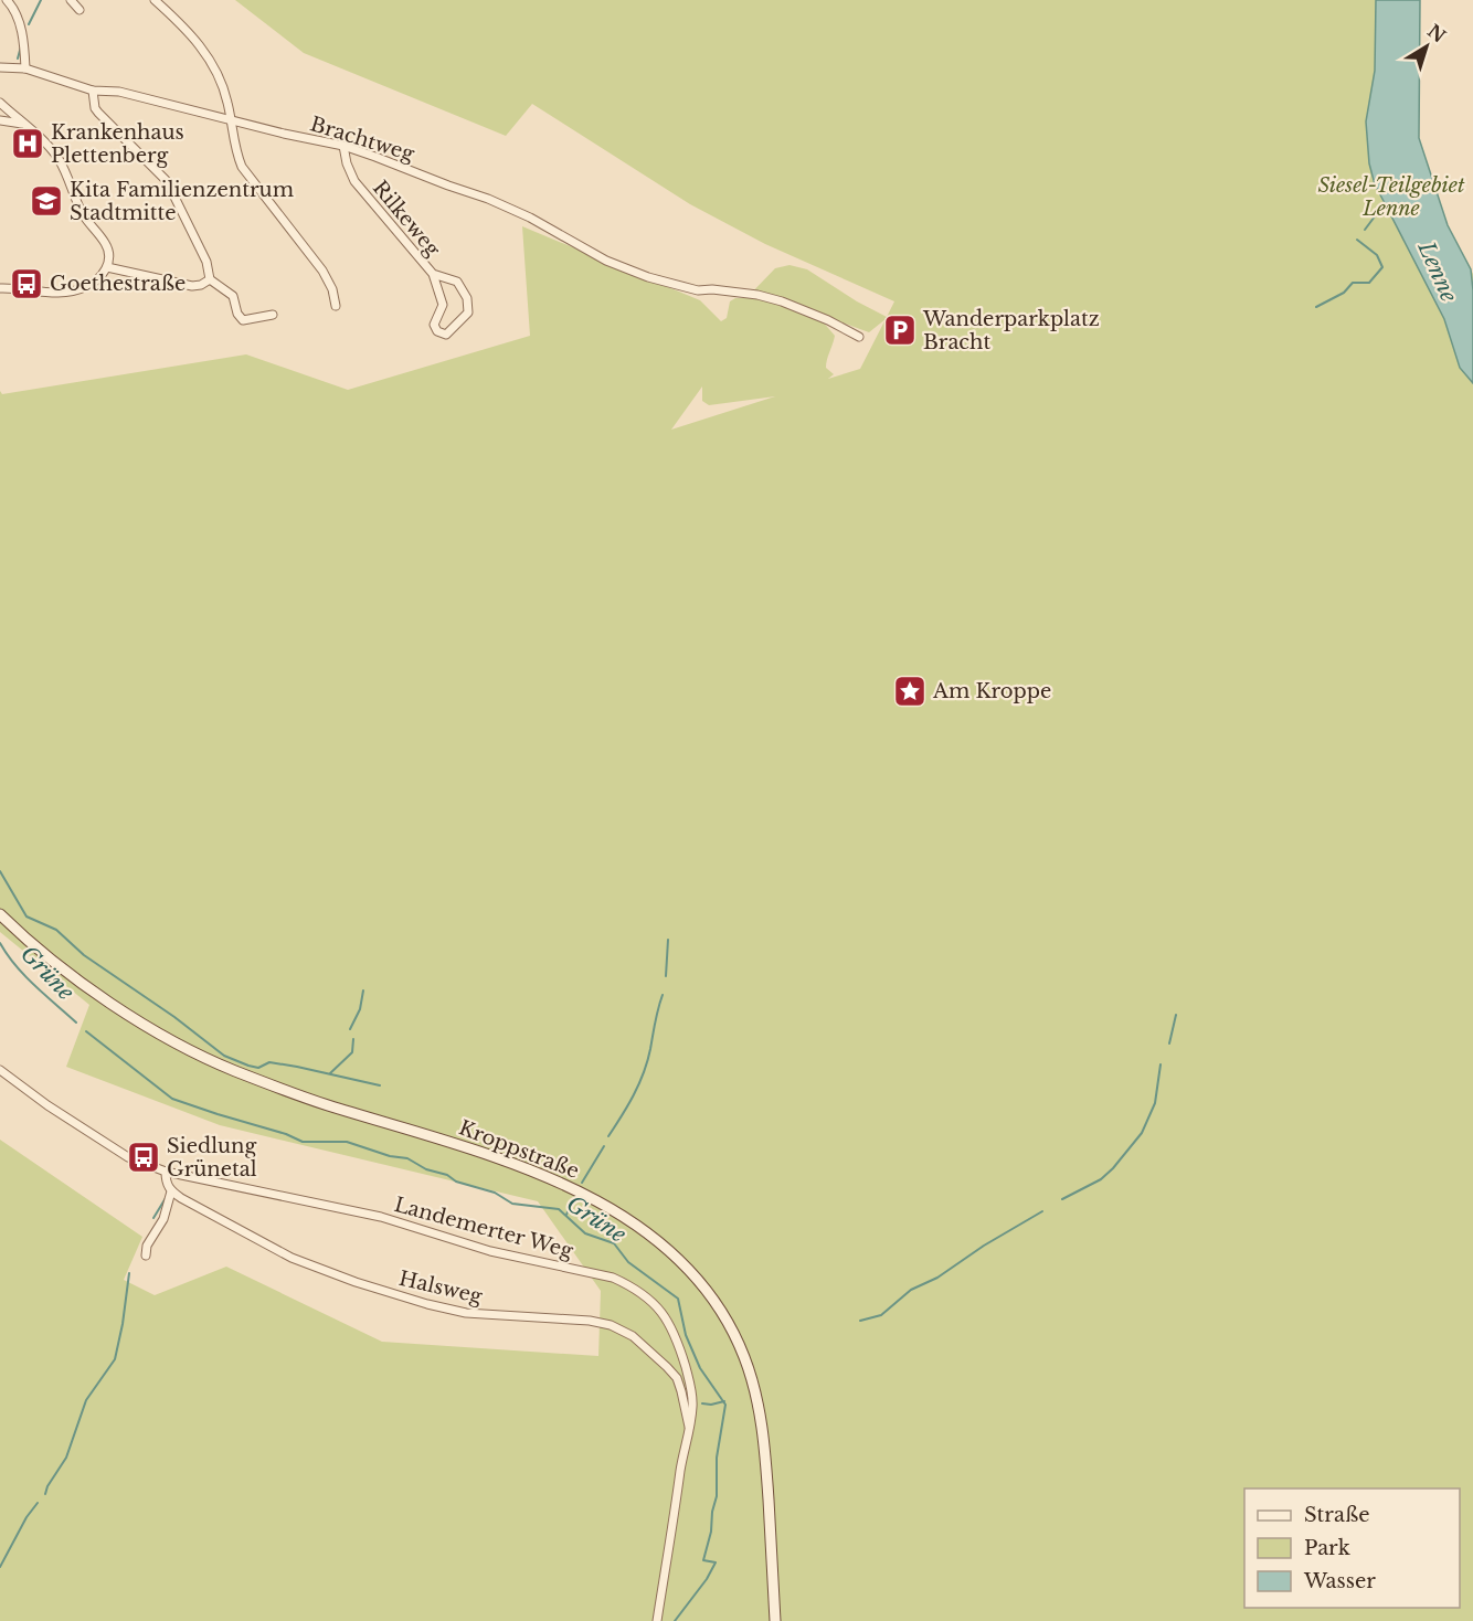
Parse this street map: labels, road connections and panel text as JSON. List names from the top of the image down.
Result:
{
  "streets": {
    "street": [
      "Brachtweg",
      "Rilkeweg",
      "Kroppstraße",
      "Landemerter Weg",
      "Halsweg"
    ]
  },
  "crossings": [
    ["Brachtweg", "Rilkeweg"],
    ["Landemerter Weg", "Halsweg"]
  ],
  "water": ["Lenne", "Grüne"],
  "parks": ["Siesel-Teilgebiet Lenne"],
  "places": {
    "hospital": ["Krankenhaus Plettenberg"],
    "school or university": ["Kita Familienzentrum Stadtmitte"],
    "bus stop": ["Goethestraße", "Siedlung Grünetal"],
    "parking": ["Wanderparkplatz Bracht"],
    "place": ["Am Kroppe"]
  },
  "legend": ["Straße", "Park", "Wasser"],
  "north": "top right"
}
